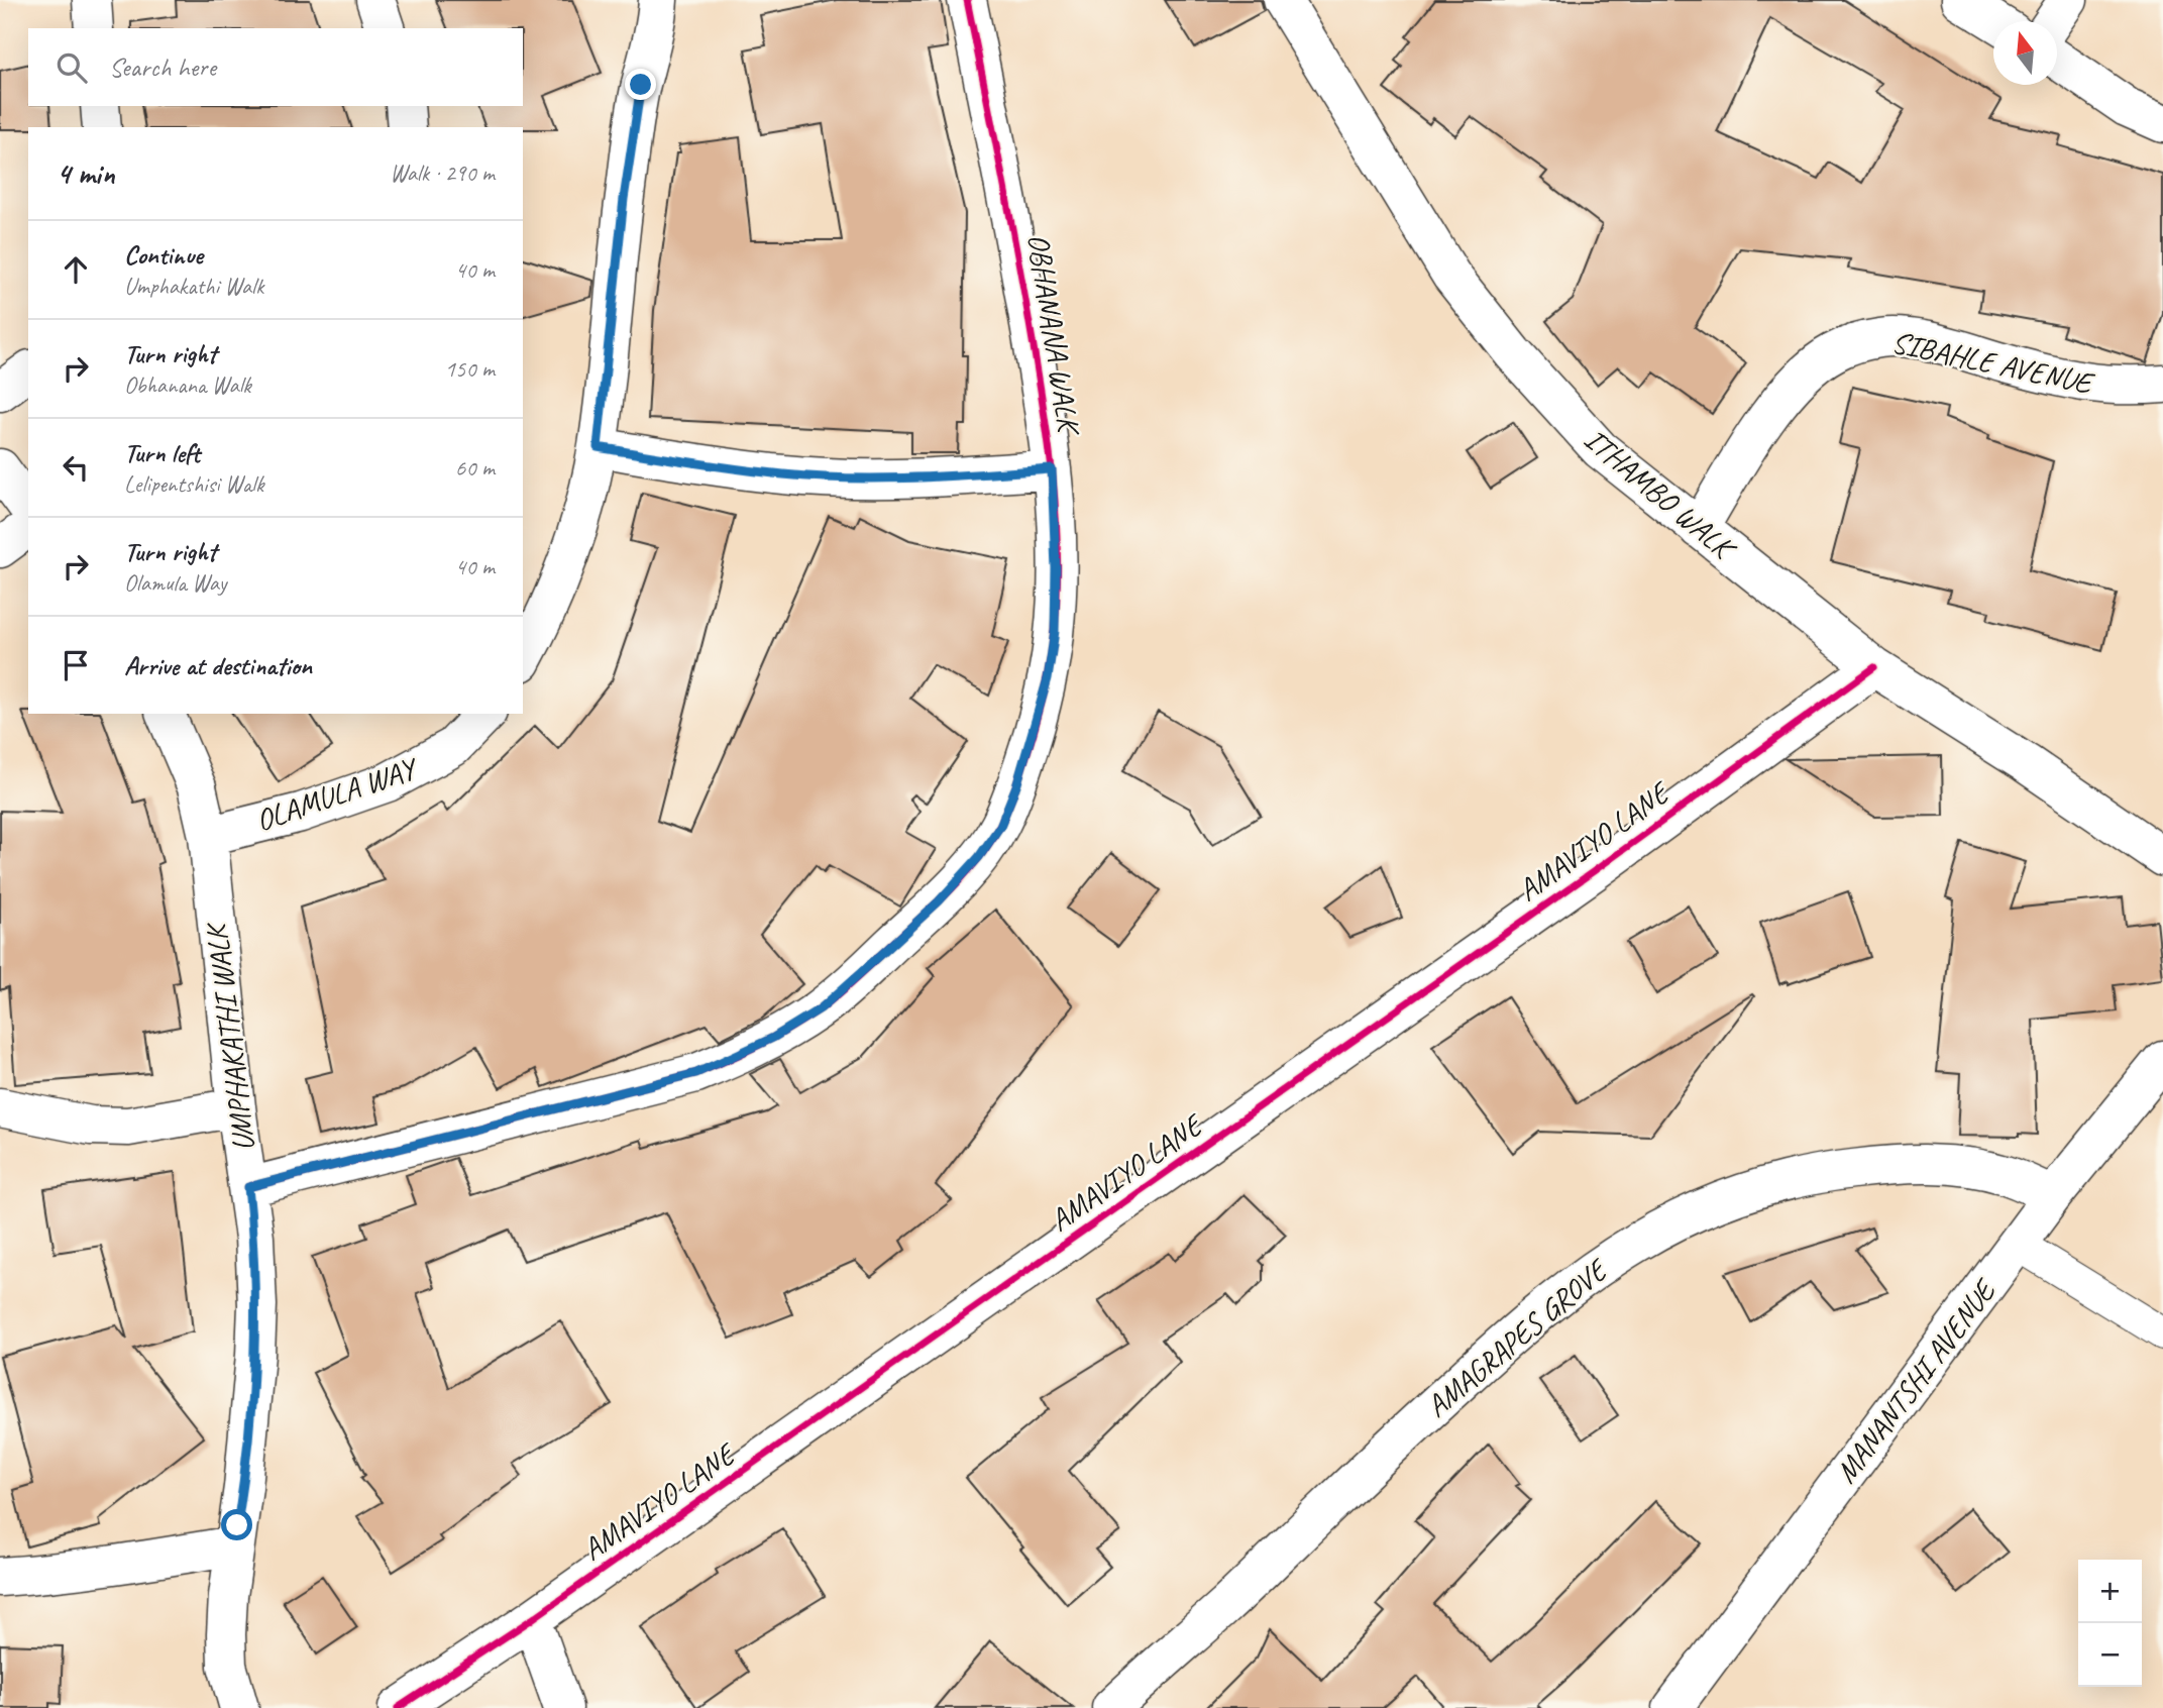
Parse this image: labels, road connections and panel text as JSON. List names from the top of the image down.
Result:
{
  "streets": {
    "street": [
      "OBHANANA WALK",
      "SIBAHLE AVENUE",
      "ITHAMBO WALK",
      "OLAMULA WAY",
      "AMAVIYO LANE",
      "UMPHAKATHI WALK",
      "AMAGRAPES GROVE",
      "MANANTSHI AVENUE"
    ]
  },
  "crossings": [
    ["OBHANANA WALK", "UMPHAKATHI WALK"],
    ["SIBAHLE AVENUE", "ITHAMBO WALK"],
    ["ITHAMBO WALK", "AMAVIYO LANE"],
    ["OLAMULA WAY", "UMPHAKATHI WALK"],
    ["AMAGRAPES GROVE", "MANANTSHI AVENUE"]
  ],
  "north": "top",
  "page": {
    "search": "Search here",
    "heading": ["4 min", "Walk · 290 m"],
    "list": [
      ["Continue", "Umphakathi Walk", "40 m"],
      ["Turn right", "Obhanana Walk", "150 m"],
      ["Turn left", "Lelipentshisi Walk", "60 m"],
      ["Turn right", "Olamula Way", "40 m"],
      "Arrive at destination"
    ],
    "map_buttons": ["+", "−"]
  }
}
